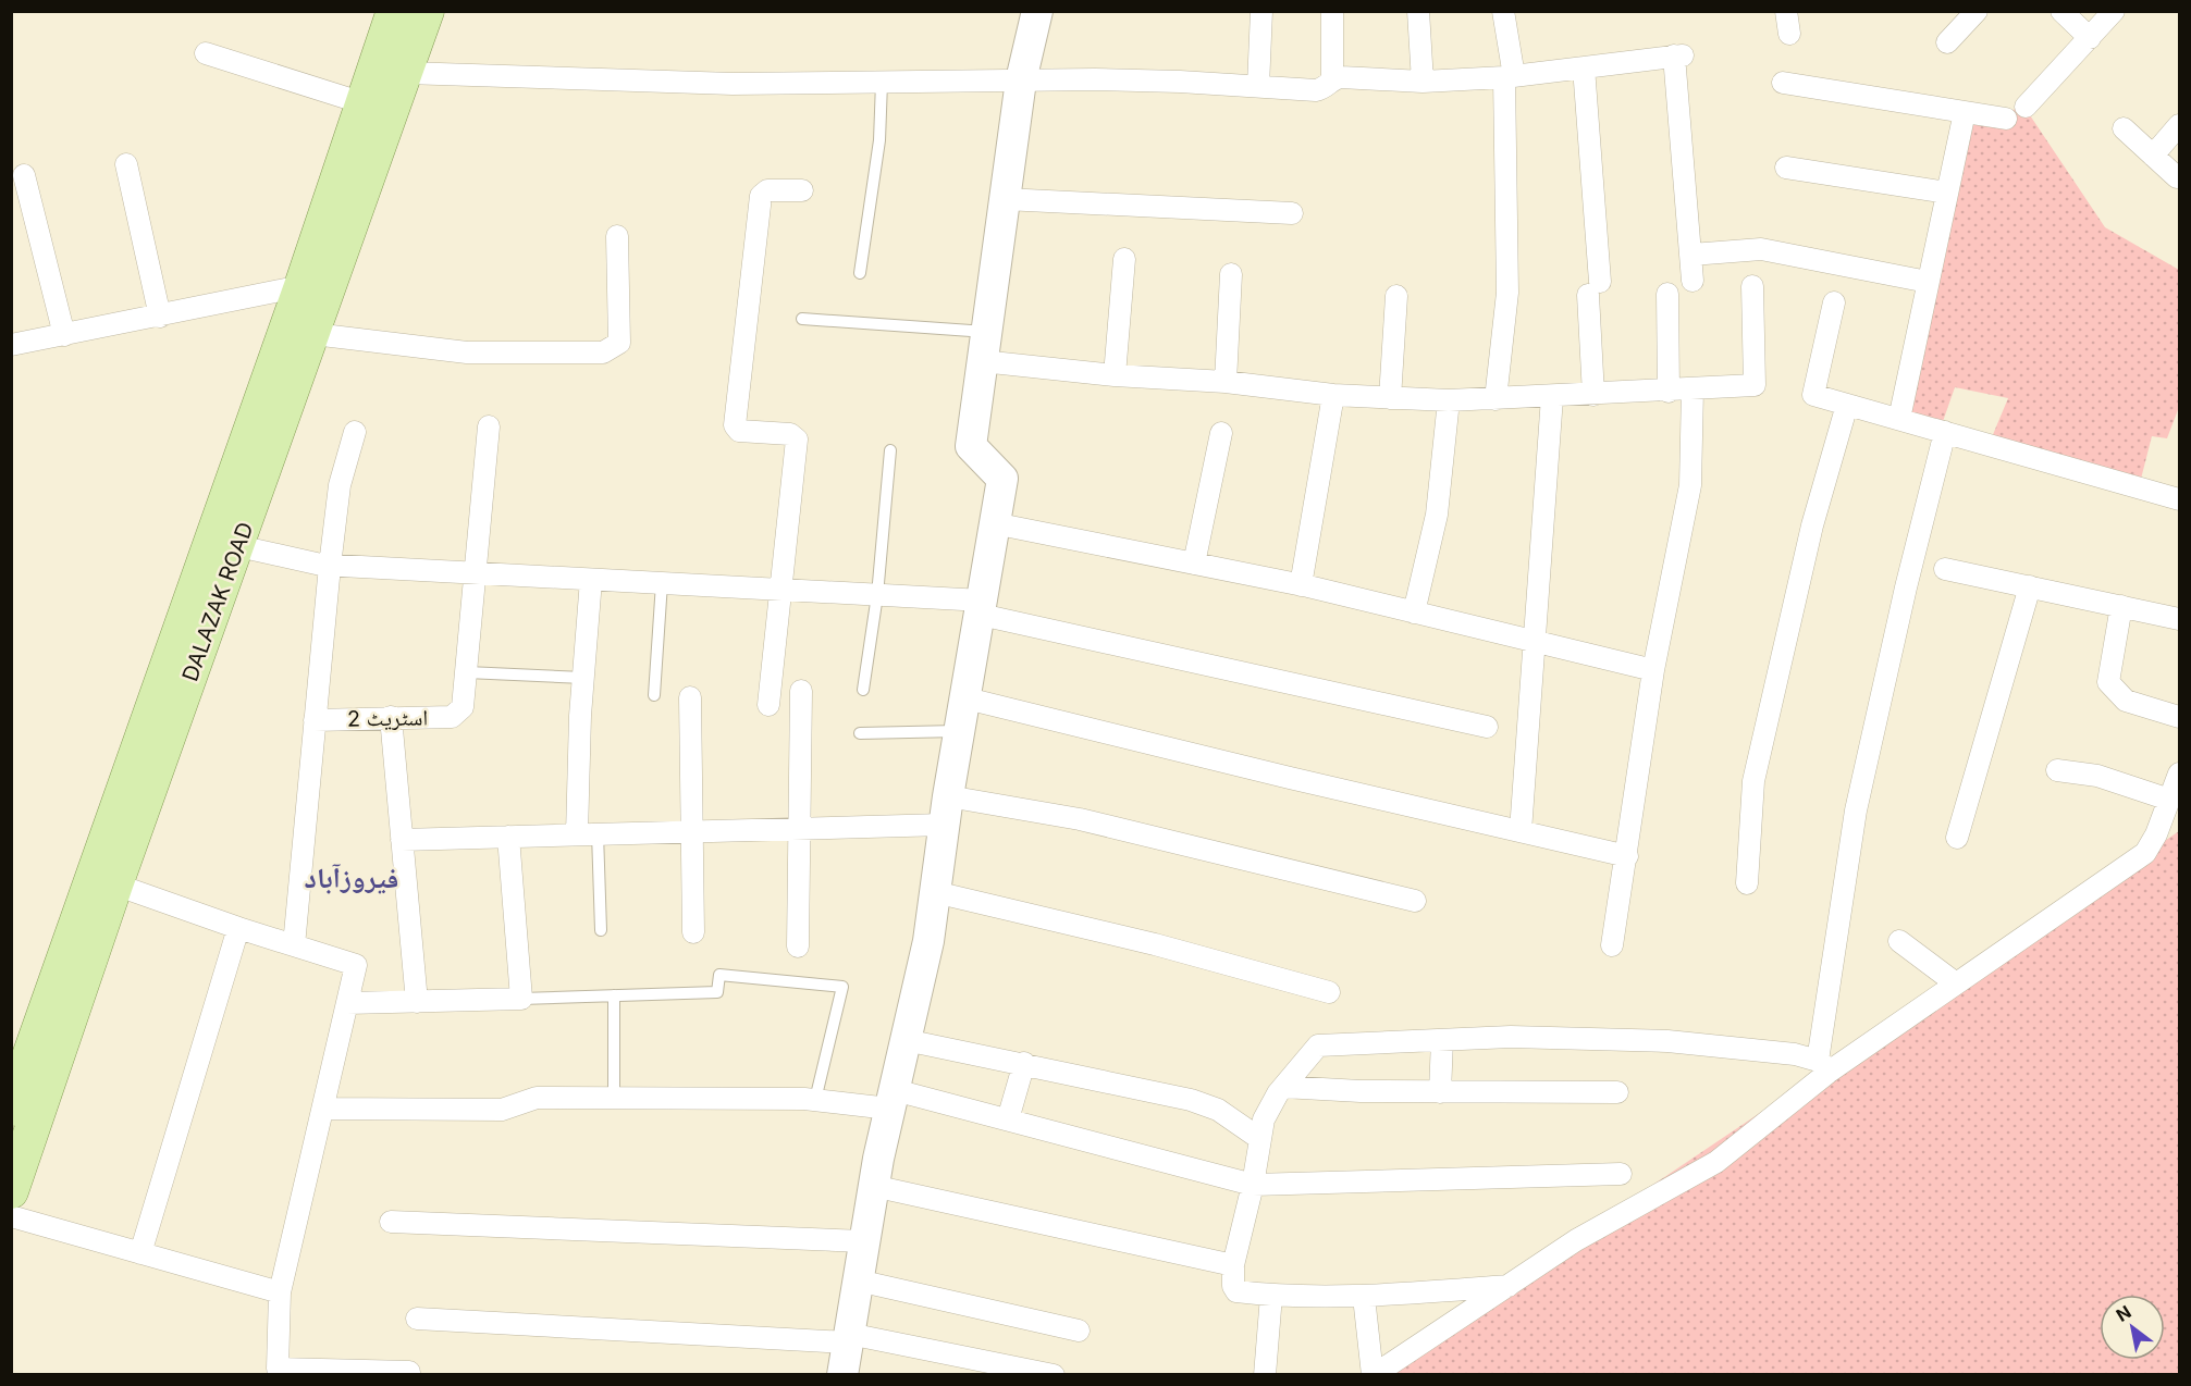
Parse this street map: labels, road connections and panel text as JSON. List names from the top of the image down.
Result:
{
  "streets": {
    "main road": ["DALAZAK ROAD"],
    "street": ["اسٹریٹ 2"]
  },
  "districts": ["فیروزآباد"],
  "north": "top left"
}
